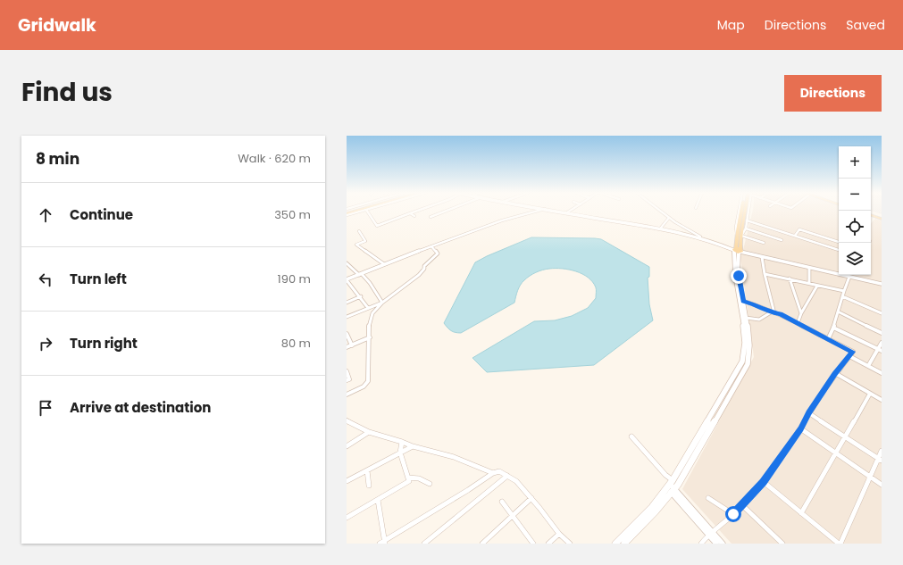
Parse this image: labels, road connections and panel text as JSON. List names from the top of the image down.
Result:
{
  "page": {
    "header": "Gridwalk",
    "nav": ["Map", "Directions", "Saved"],
    "title": "Find us",
    "buttons": "Directions",
    "heading": ["8 min", "Walk · 620 m"],
    "map_buttons": ["+", "−"],
    "list": [
      ["Continue", "350 m"],
      ["Turn left", "190 m"],
      ["Turn right", "80 m"],
      "Arrive at destination"
    ]
  }
}
